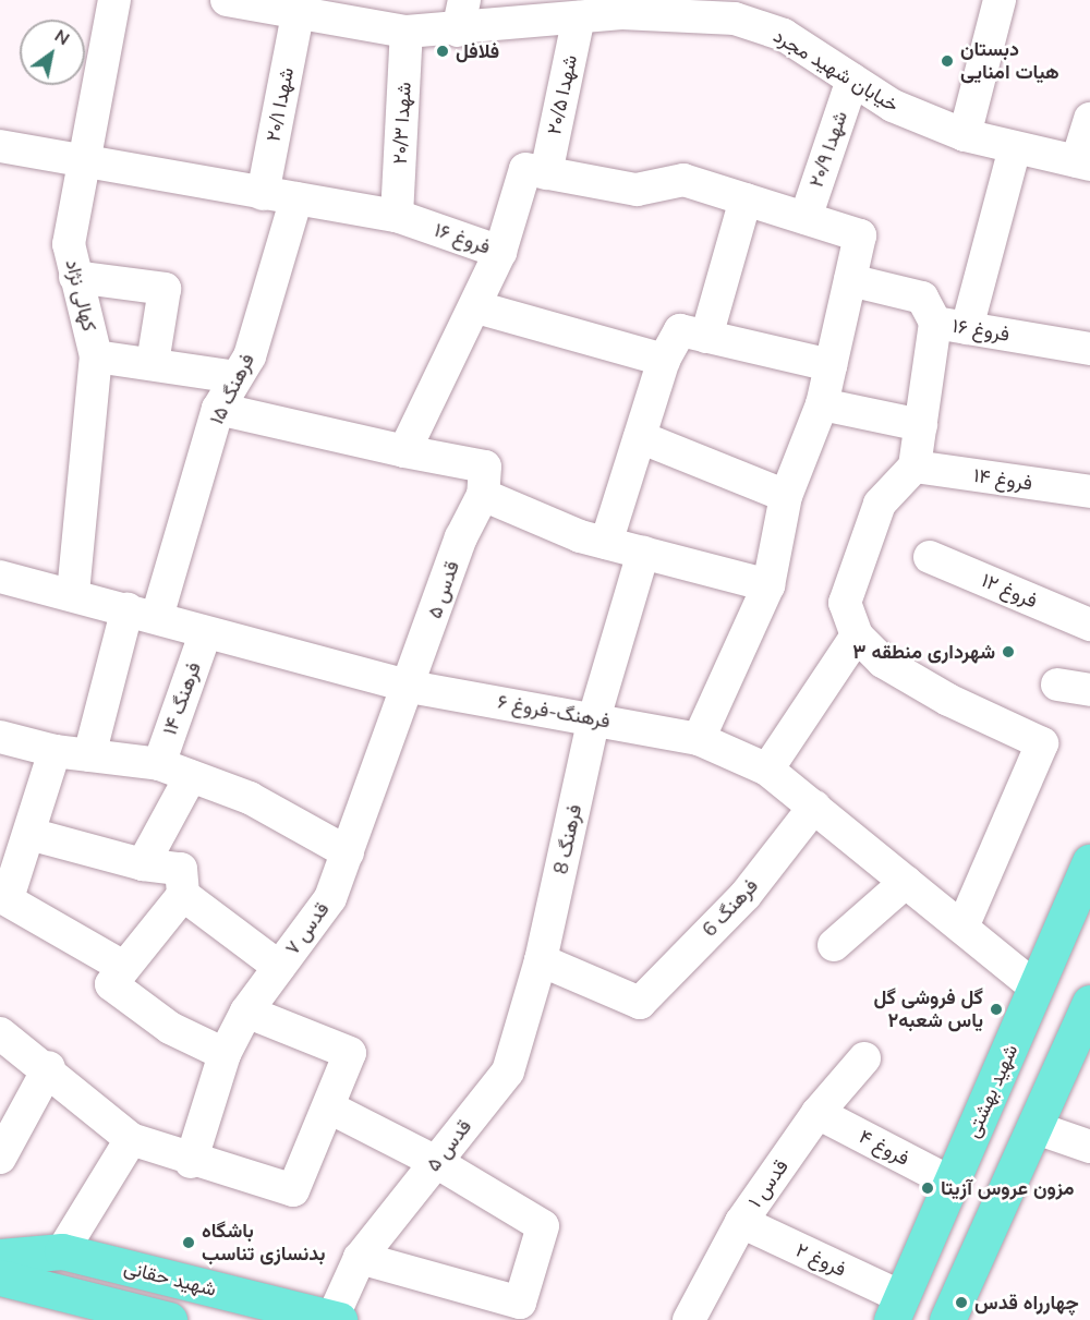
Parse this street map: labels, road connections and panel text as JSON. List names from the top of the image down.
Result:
{
  "streets": {
    "main road": ["شهید بهشتی", "شهید حقانی"],
    "street": [
      "خیابان شهید مجرد",
      "شهدا ۲۰/۵",
      "شهدا ۲۰/۱",
      "شهدا ۲۰/۳",
      "شهدا ۲۰/۹",
      "فروغ ۱۶",
      "کهالی نژاد",
      "فرهنگ ۱۵",
      "فروغ ۱۴",
      "قدس ۵",
      "فروغ ۱۲",
      "فرهنگ ۱۴",
      "فرهنگ-فروغ ۶",
      "فرهنگ 8",
      "فرهنگ 6",
      "قدس ۷",
      "فروغ ۴",
      "قدس ۱",
      "فروغ ۲"
    ]
  },
  "crossings": [
    ["خیابان شهید مجرد", "شهدا ۲۰/۵"],
    ["خیابان شهید مجرد", "شهدا ۲۰/۱"],
    ["خیابان شهید مجرد", "شهدا ۲۰/۳"],
    ["خیابان شهید مجرد", "شهدا ۲۰/۹"],
    ["شهدا ۲۰/۵", "فروغ ۱۶"],
    ["شهدا ۲۰/۱", "فروغ ۱۶"],
    ["شهدا ۲۰/۳", "فروغ ۱۶"],
    ["شهدا ۲۰/۹", "فروغ ۱۶"],
    ["فروغ ۱۶", "کهالی نژاد"],
    ["فروغ ۱۶", "فرهنگ ۱۵"],
    ["کهالی نژاد", "فرهنگ-فروغ ۶"],
    ["فرهنگ ۱۵", "فرهنگ-فروغ ۶"],
    ["قدس ۵", "فرهنگ-فروغ ۶"],
    ["قدس ۵", "فرهنگ 8"],
    ["قدس ۵", "فرهنگ 6"],
    ["قدس ۵", "قدس ۷"],
    ["قدس ۵", "شهید حقانی"],
    ["فرهنگ ۱۴", "فرهنگ-فروغ ۶"],
    ["فرهنگ-فروغ ۶", "فرهنگ 8"],
    ["فرهنگ-فروغ ۶", "فرهنگ 6"],
    ["فرهنگ-فروغ ۶", "قدس ۷"],
    ["فرهنگ-فروغ ۶", "شهید بهشتی"],
    ["فرهنگ 8", "فرهنگ 6"],
    ["شهید بهشتی", "فروغ ۴"],
    ["شهید بهشتی", "فروغ ۲"],
    ["فروغ ۴", "قدس ۱"],
    ["قدس ۱", "فروغ ۲"]
  ],
  "places": [
    "فلافل",
    "دبستان هیات امنایی",
    "شهرداری منطقه ۳",
    "گل فروشی گل یاس شعبه۲",
    "مزون عروس آزیتا",
    "باشگاه بدنسازی تناسب",
    "چهارراه قدس"
  ],
  "north": "top right"
}
